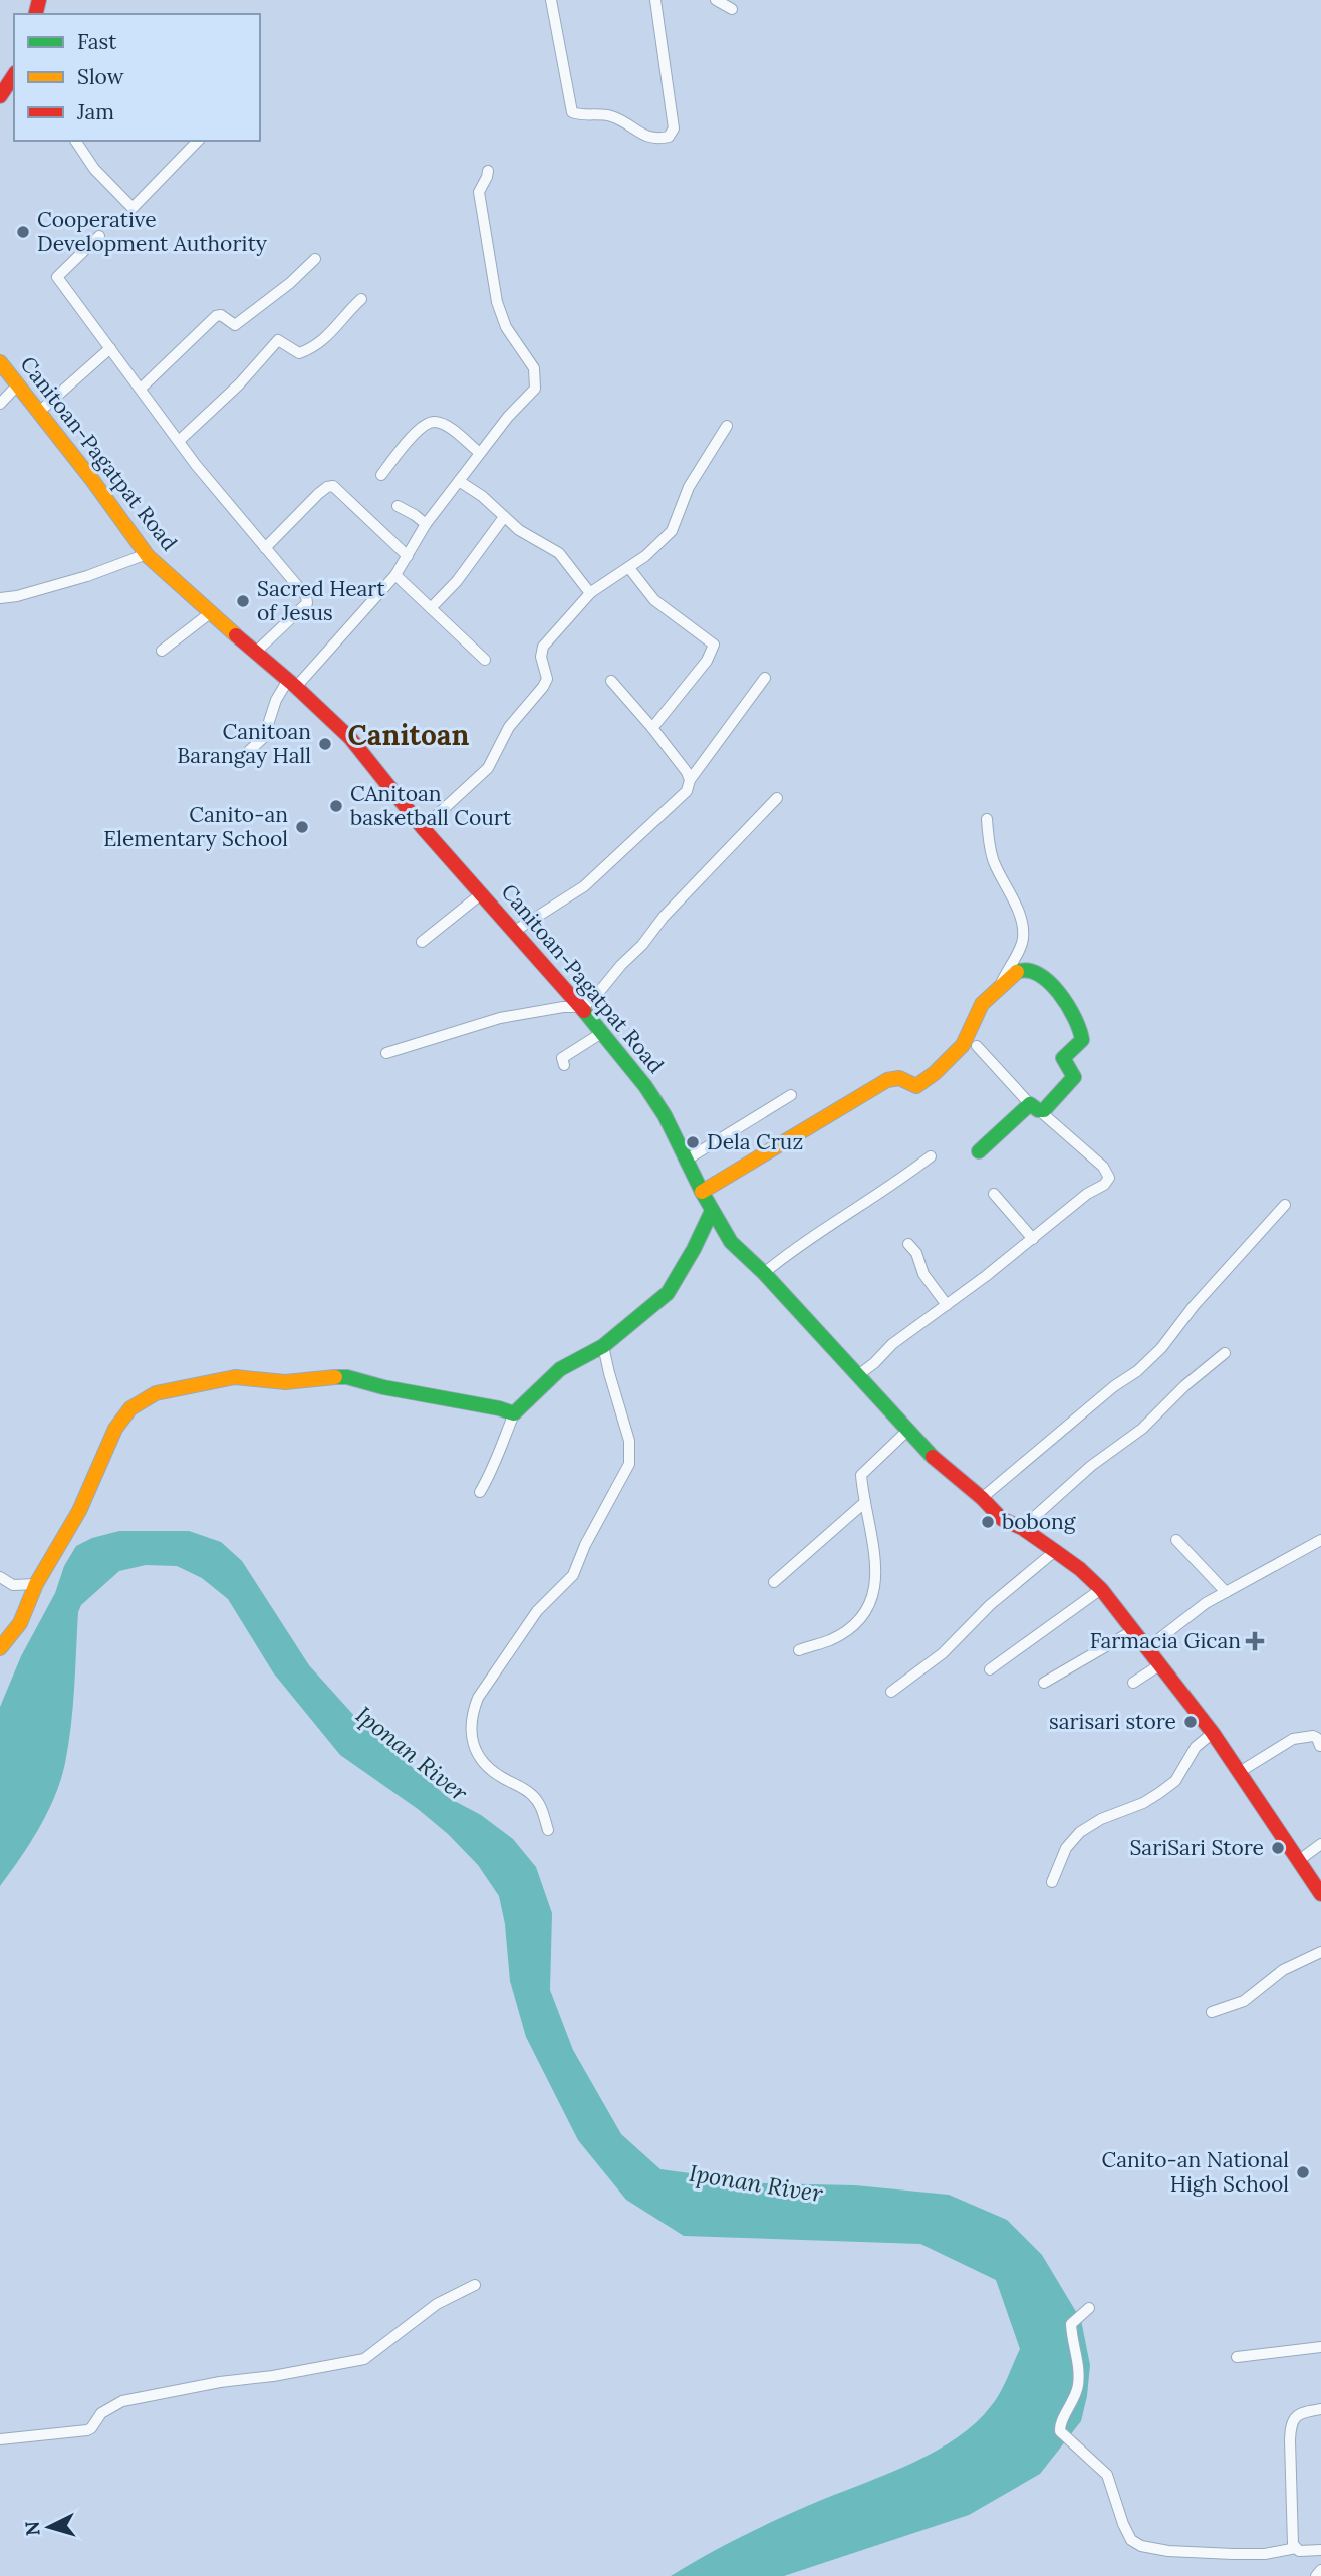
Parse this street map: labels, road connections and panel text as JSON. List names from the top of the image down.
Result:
{
  "streets": {
    "street": ["Canitoan-Pagatpat Road"]
  },
  "districts": ["Canitoan"],
  "water": ["Iponan River"],
  "places": {
    "other": [
      "Cooperative Development Authority",
      "Sacred Heart of Jesus",
      "Canitoan Barangay Hall",
      "CAnitoan basketball Court",
      "Canito-an Elementary School",
      "Dela Cruz",
      "bobong",
      "sarisari store",
      "SariSari Store",
      "Canito-an National High School"
    ],
    "health": ["Farmacia Gican"]
  },
  "legend": ["Fast", "Slow", "Jam"],
  "north": "left"
}
